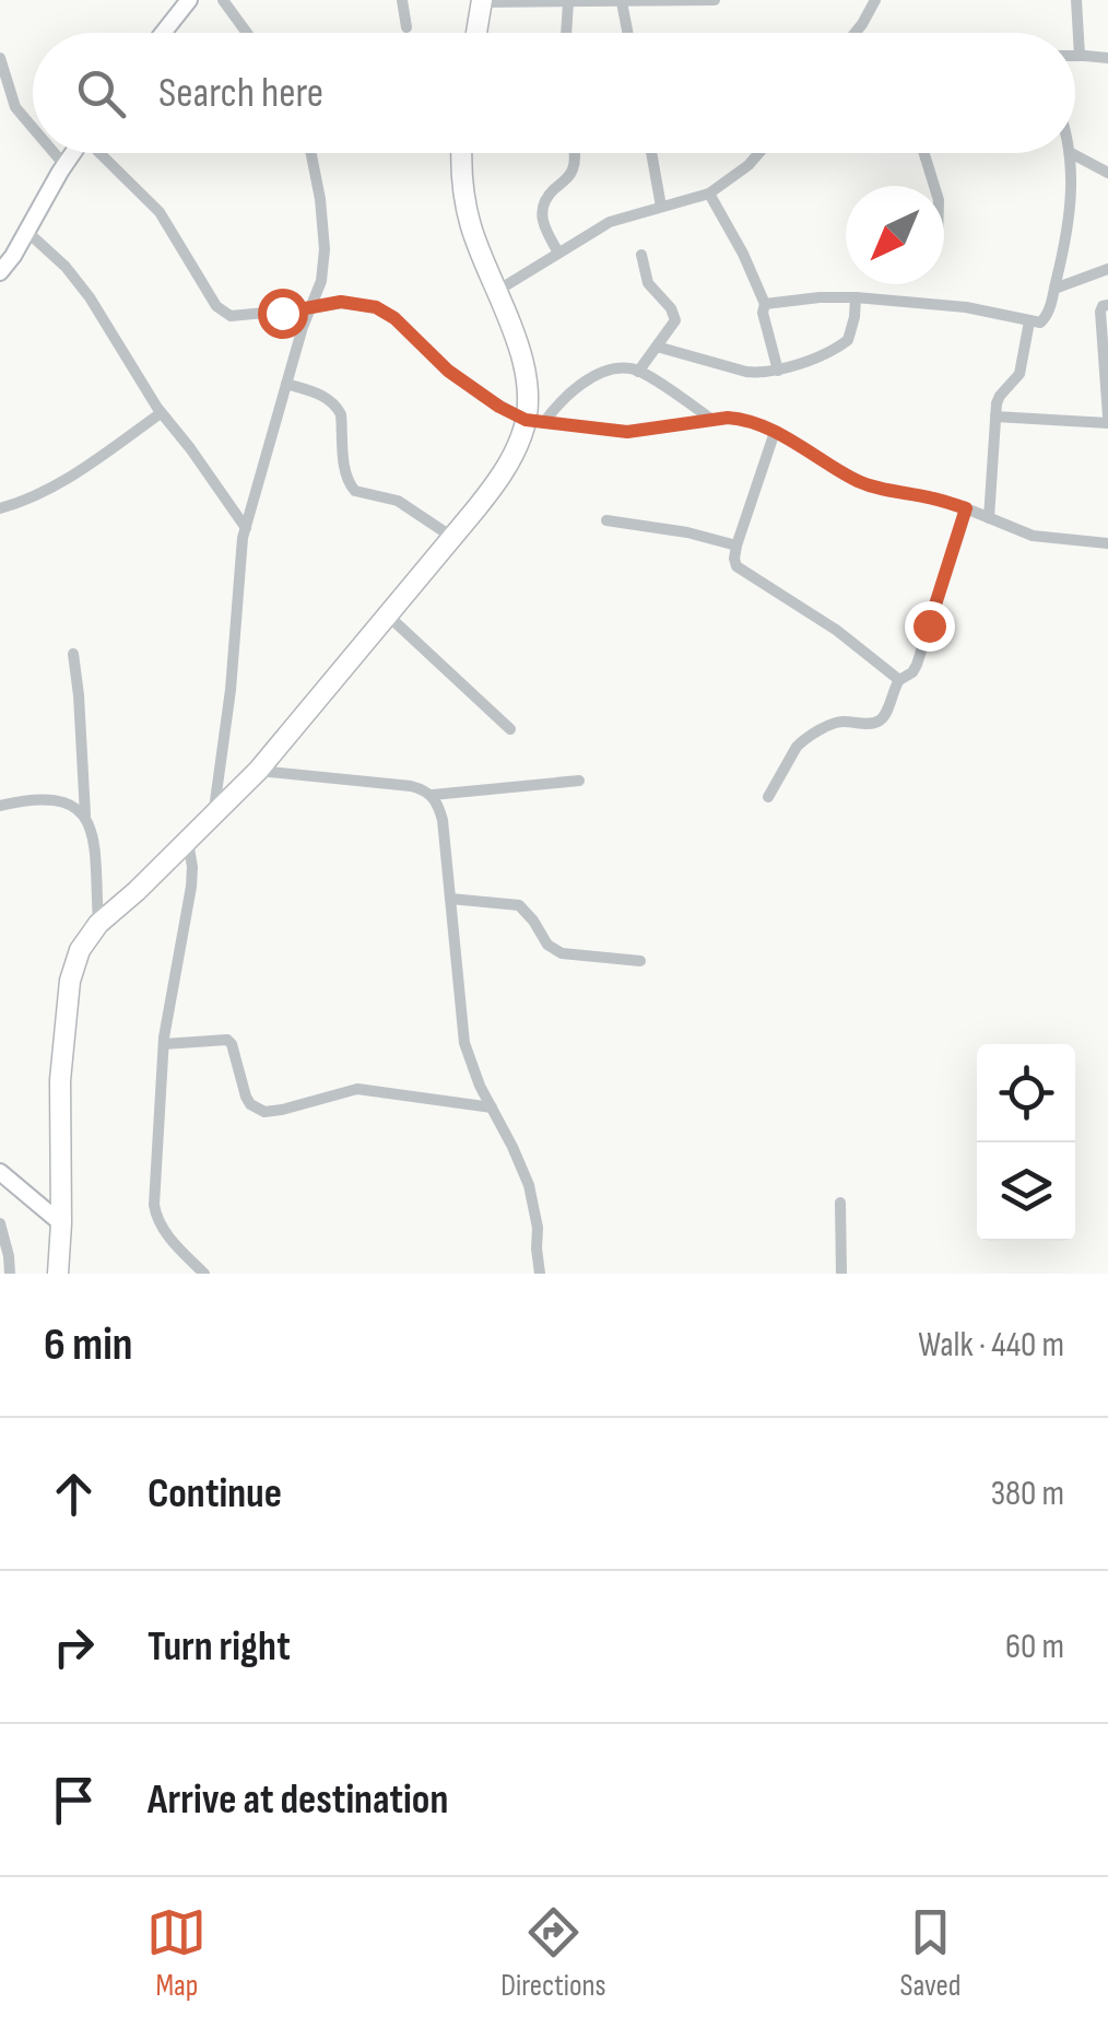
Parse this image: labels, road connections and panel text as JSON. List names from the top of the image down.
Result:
{
  "north": "bottom left",
  "page": {
    "search": "Search here",
    "heading": ["6 min", "Walk · 440 m"],
    "list": [
      ["Continue", "380 m"],
      ["Turn right", "60 m"],
      "Arrive at destination"
    ],
    "nav": ["Map", "Directions", "Saved"]
  }
}
